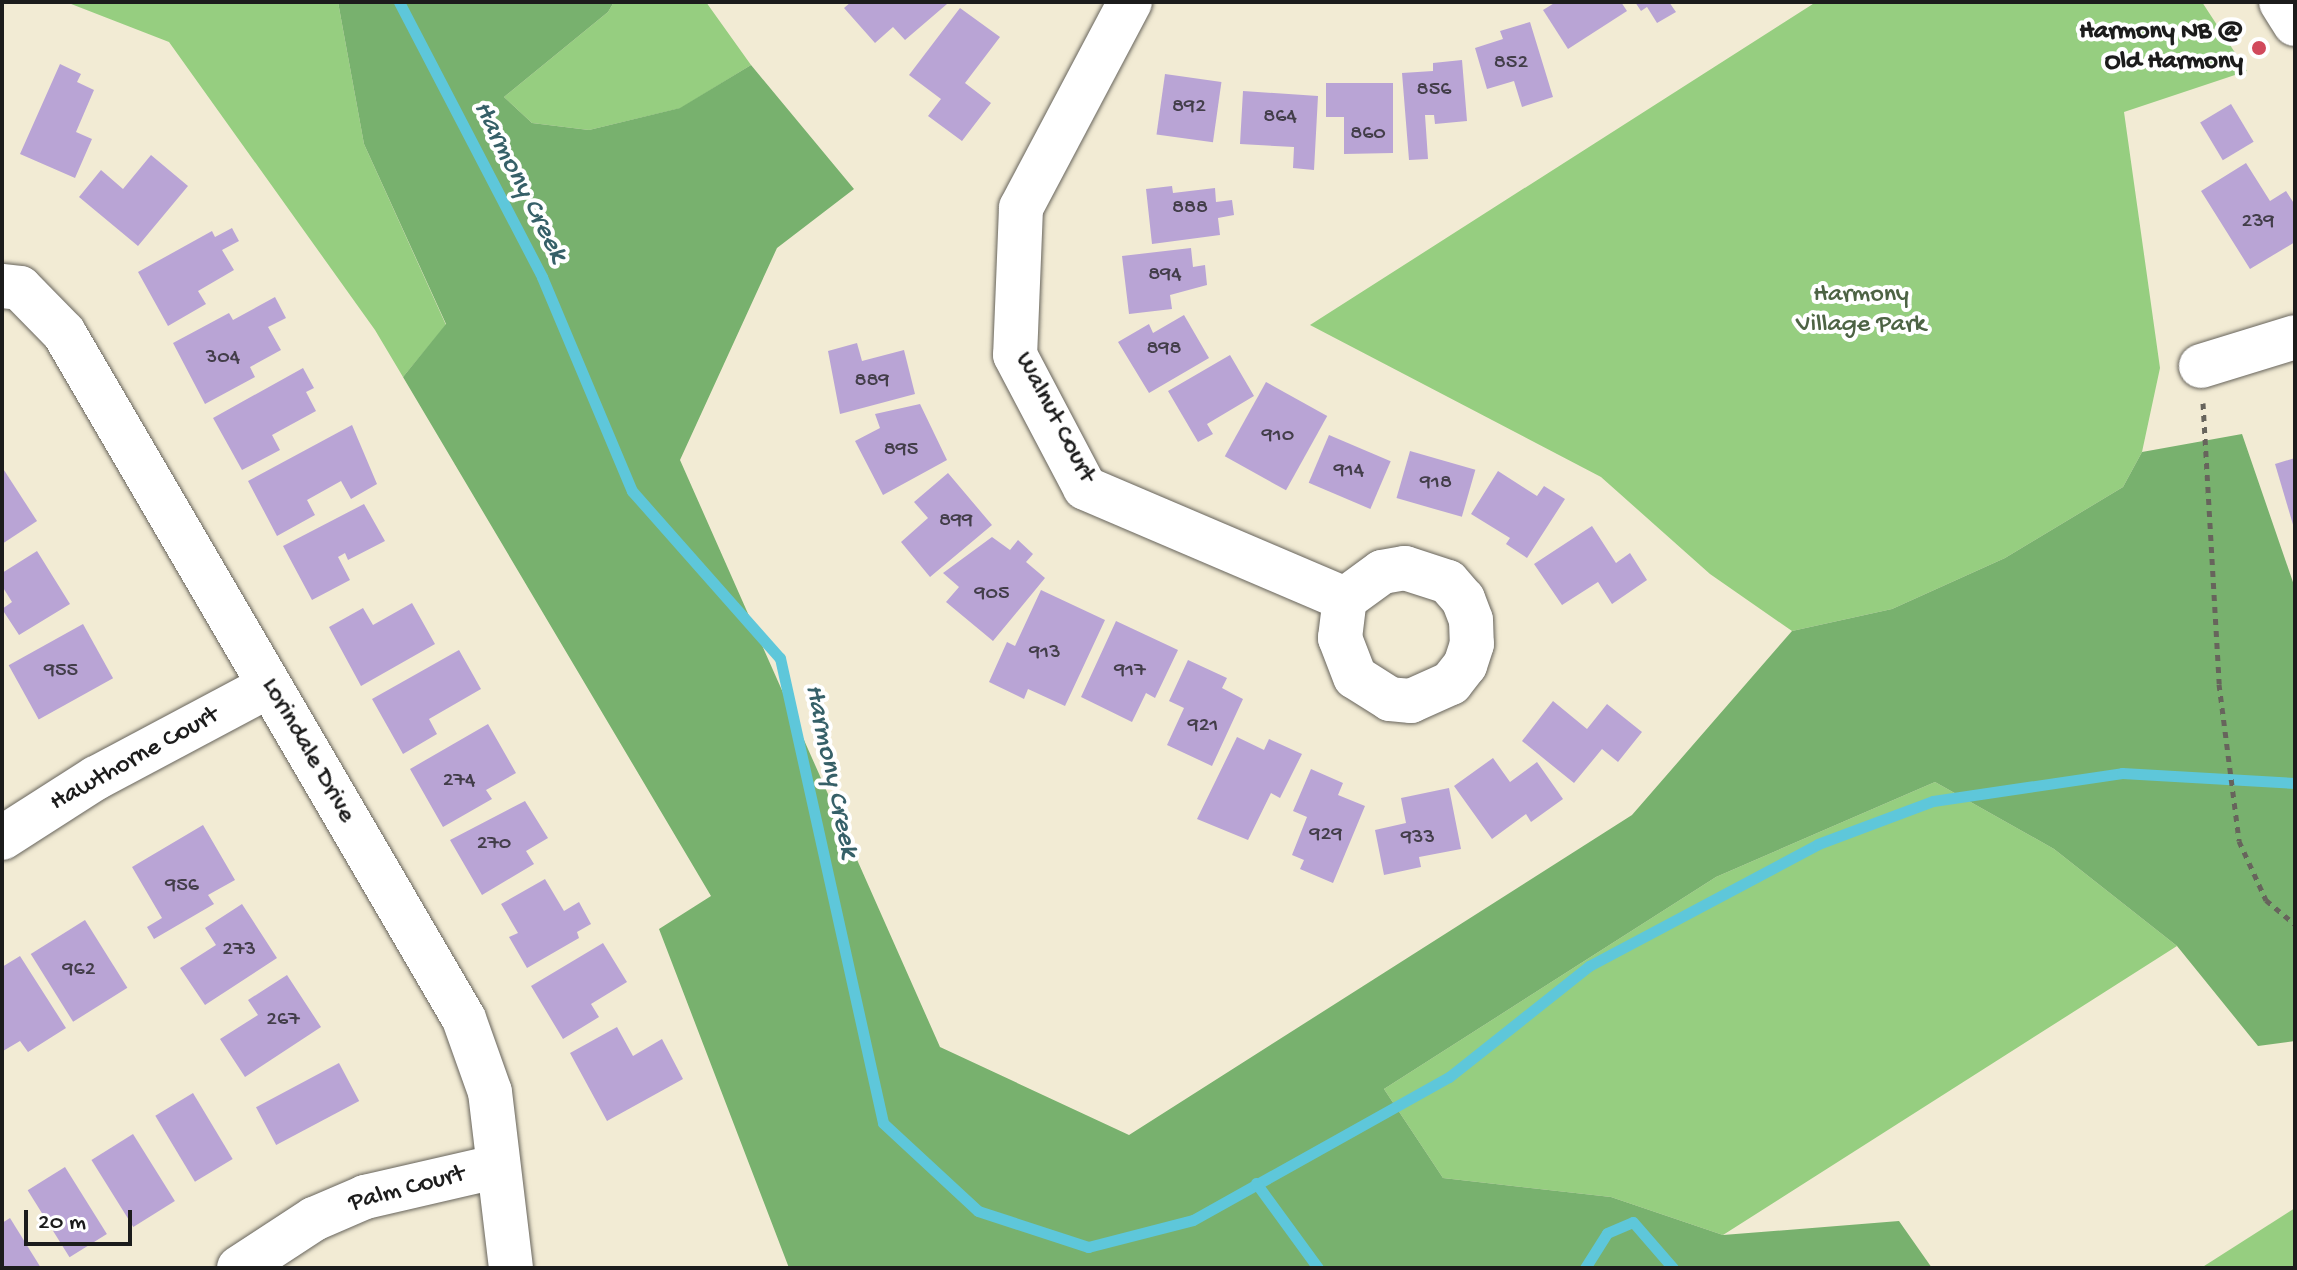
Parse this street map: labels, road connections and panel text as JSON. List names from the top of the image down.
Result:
{
  "streets": {
    "street": [
      "Walnut Court",
      "Lorindale Drive",
      "Hawthorne Court",
      "Palm Court"
    ]
  },
  "crossings": [
    ["Lorindale Drive", "Hawthorne Court"],
    ["Lorindale Drive", "Palm Court"]
  ],
  "water": ["Harmony Creek"],
  "parks": ["Harmony Village Park"],
  "places": ["Harmony NB @ Old Harmony"],
  "house_numbers": [
    "852",
    "856",
    "892",
    "864",
    "860",
    "888",
    "239",
    "894",
    "898",
    "304",
    "889",
    "910",
    "895",
    "914",
    "918",
    "899",
    "905",
    "913",
    "955",
    "917",
    "921",
    "274",
    "929",
    "933",
    "270",
    "956",
    "273",
    "962",
    "267"
  ],
  "scale_bar": "20 m"
}
